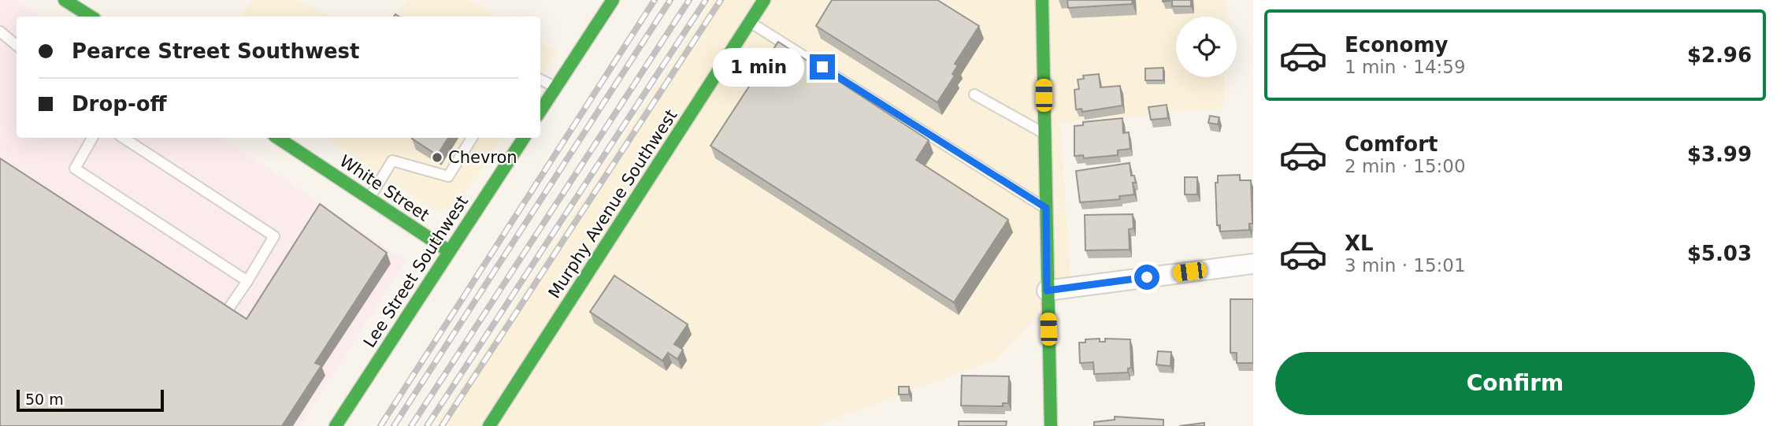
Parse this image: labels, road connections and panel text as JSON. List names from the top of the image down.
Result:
{
  "streets": {
    "street": ["White Street", "Murphy Avenue Southwest", "Lee Street Southwest"]
  },
  "crossings": [
    ["White Street", "Lee Street Southwest"]
  ],
  "places": ["Chevron"],
  "scale_bar": "50 m",
  "page": {
    "list": [
      {
        "name": "Economy",
        "note": "1 min · 14:59",
        "value": "$2.96"
      },
      {
        "name": "Comfort",
        "note": "2 min · 15:00",
        "value": "$3.99"
      },
      {
        "name": "XL",
        "note": "3 min · 15:01",
        "value": "$5.03"
      }
    ],
    "banner": ["Pearce Street Southwest", "Drop-off"],
    "bubble": "1 min",
    "buttons": "Confirm",
    "scale": "50 m"
  }
}
